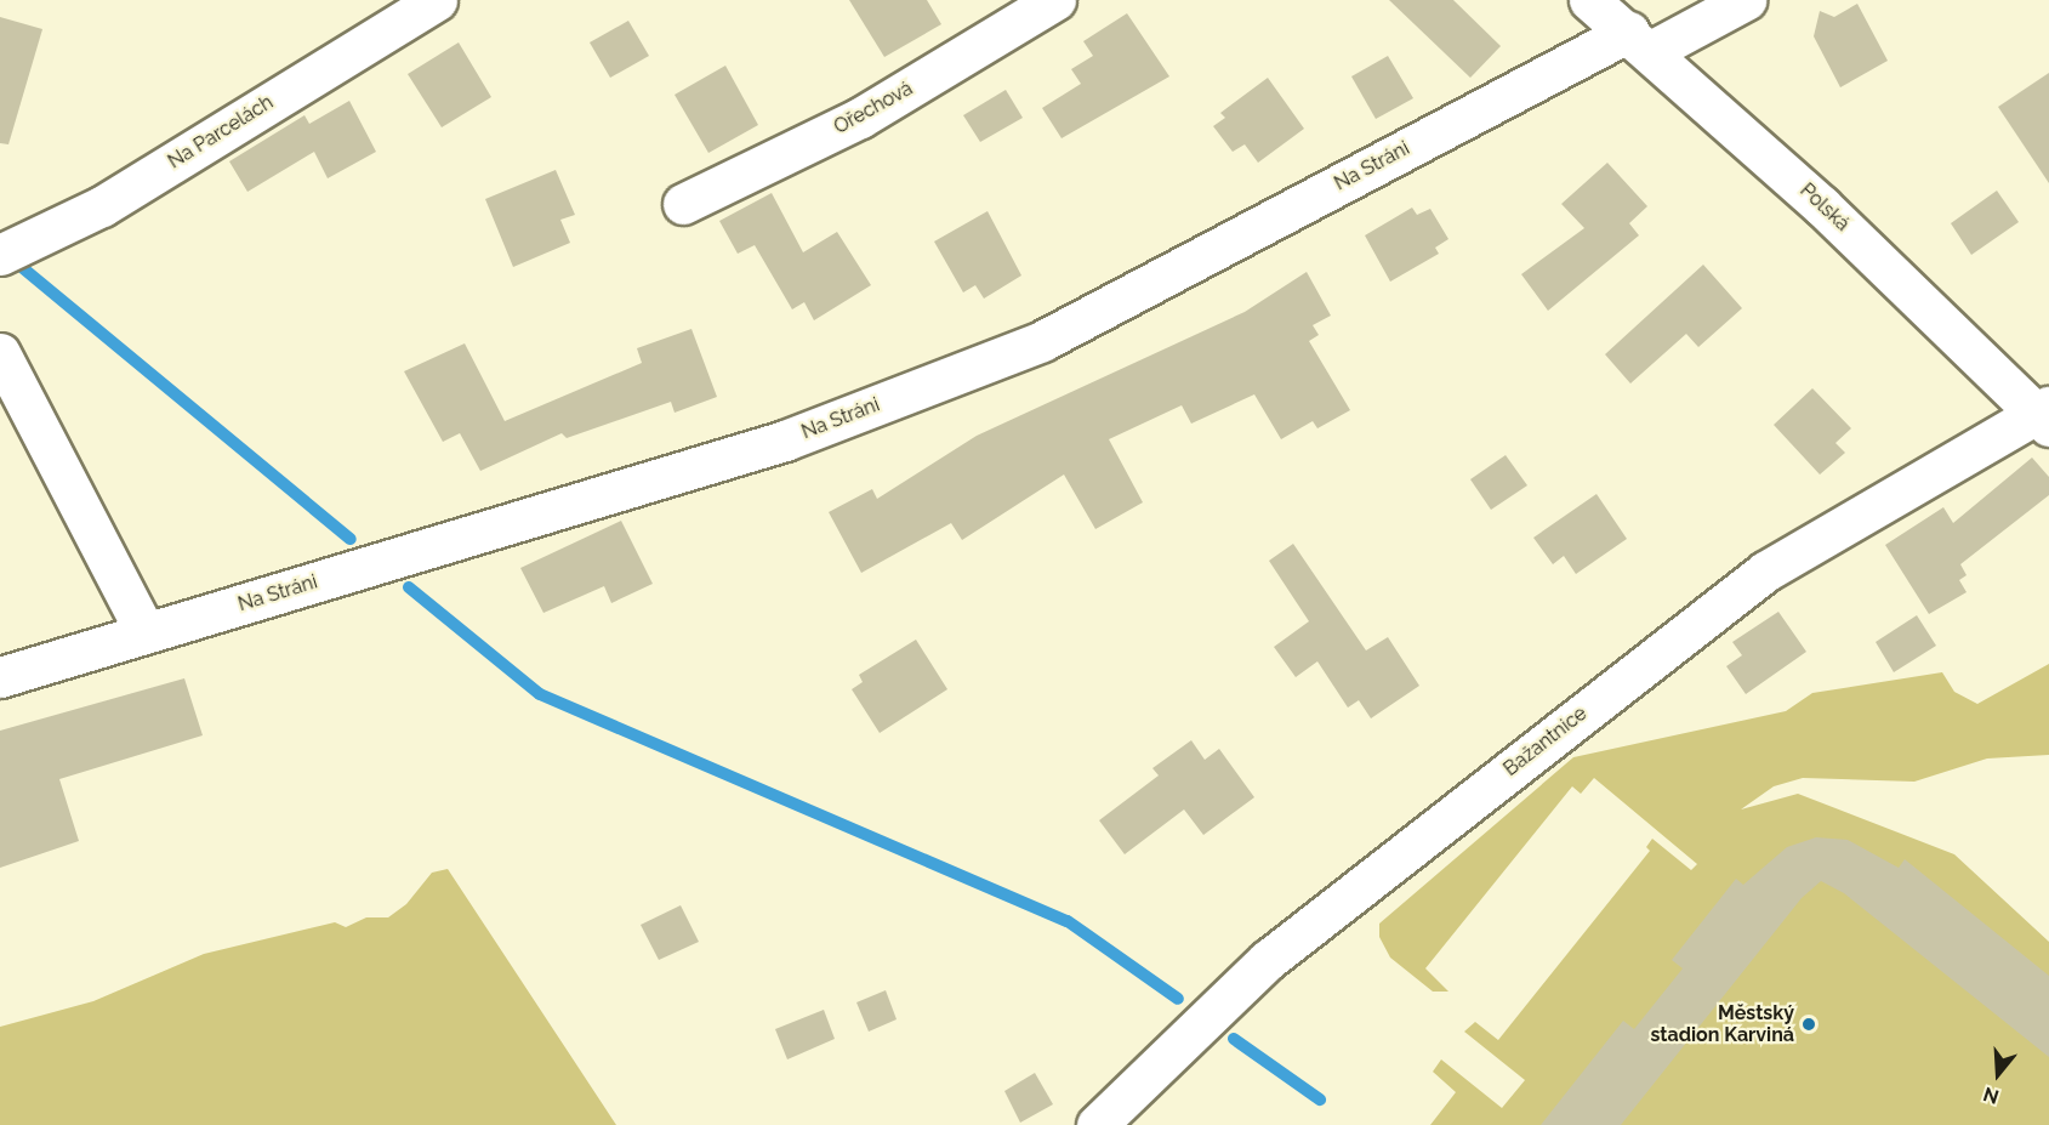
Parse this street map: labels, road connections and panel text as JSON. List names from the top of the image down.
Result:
{
  "streets": {
    "street": [
      "Ořechová",
      "Na Parcelách",
      "Na Stráni",
      "Polská",
      "Bažantnice"
    ]
  },
  "crossings": [
    ["Na Stráni", "Polská"],
    ["Polská", "Bažantnice"]
  ],
  "places": ["Městský stadion Karviná"],
  "north": "bottom"
}
